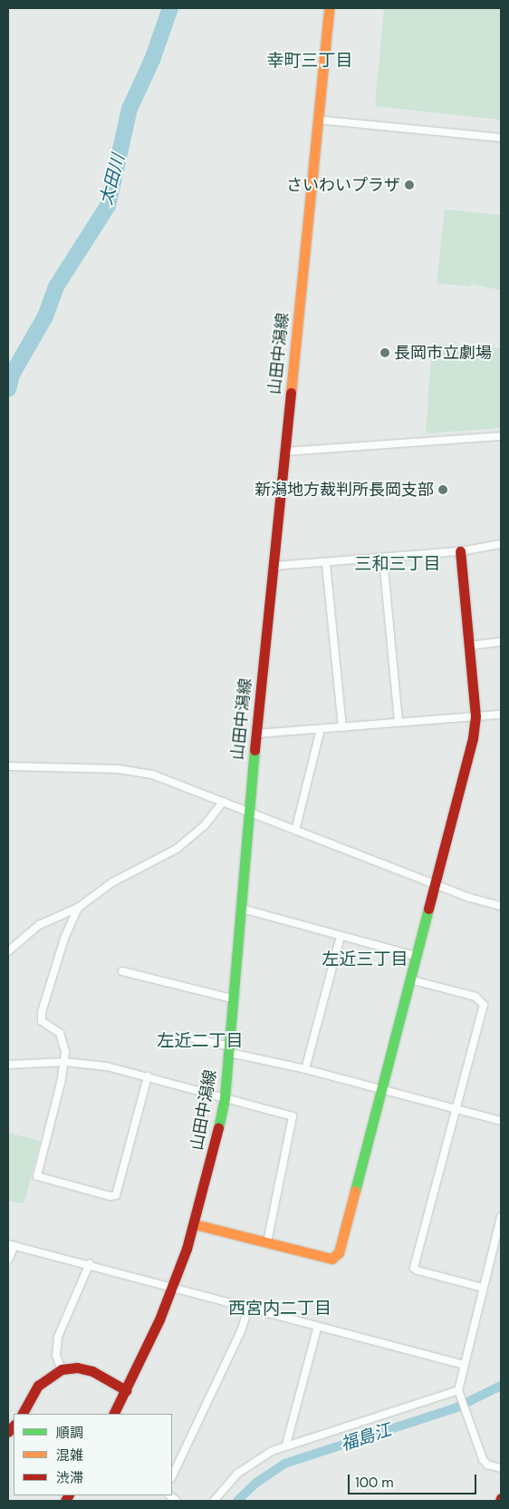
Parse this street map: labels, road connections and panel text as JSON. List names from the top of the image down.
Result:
{
  "streets": {
    "main road": ["山田中潟線"]
  },
  "districts": [
    "幸町三丁目",
    "三和三丁目",
    "左近三丁目",
    "左近二丁目",
    "西宮内二丁目"
  ],
  "water": ["太田川", "福島江"],
  "places": ["さいわいプラザ", "長岡市立劇場", "新潟地方裁判所長岡支部"],
  "legend": ["順調", "混雑", "渋滞"],
  "scale_bar": "100 m"
}
